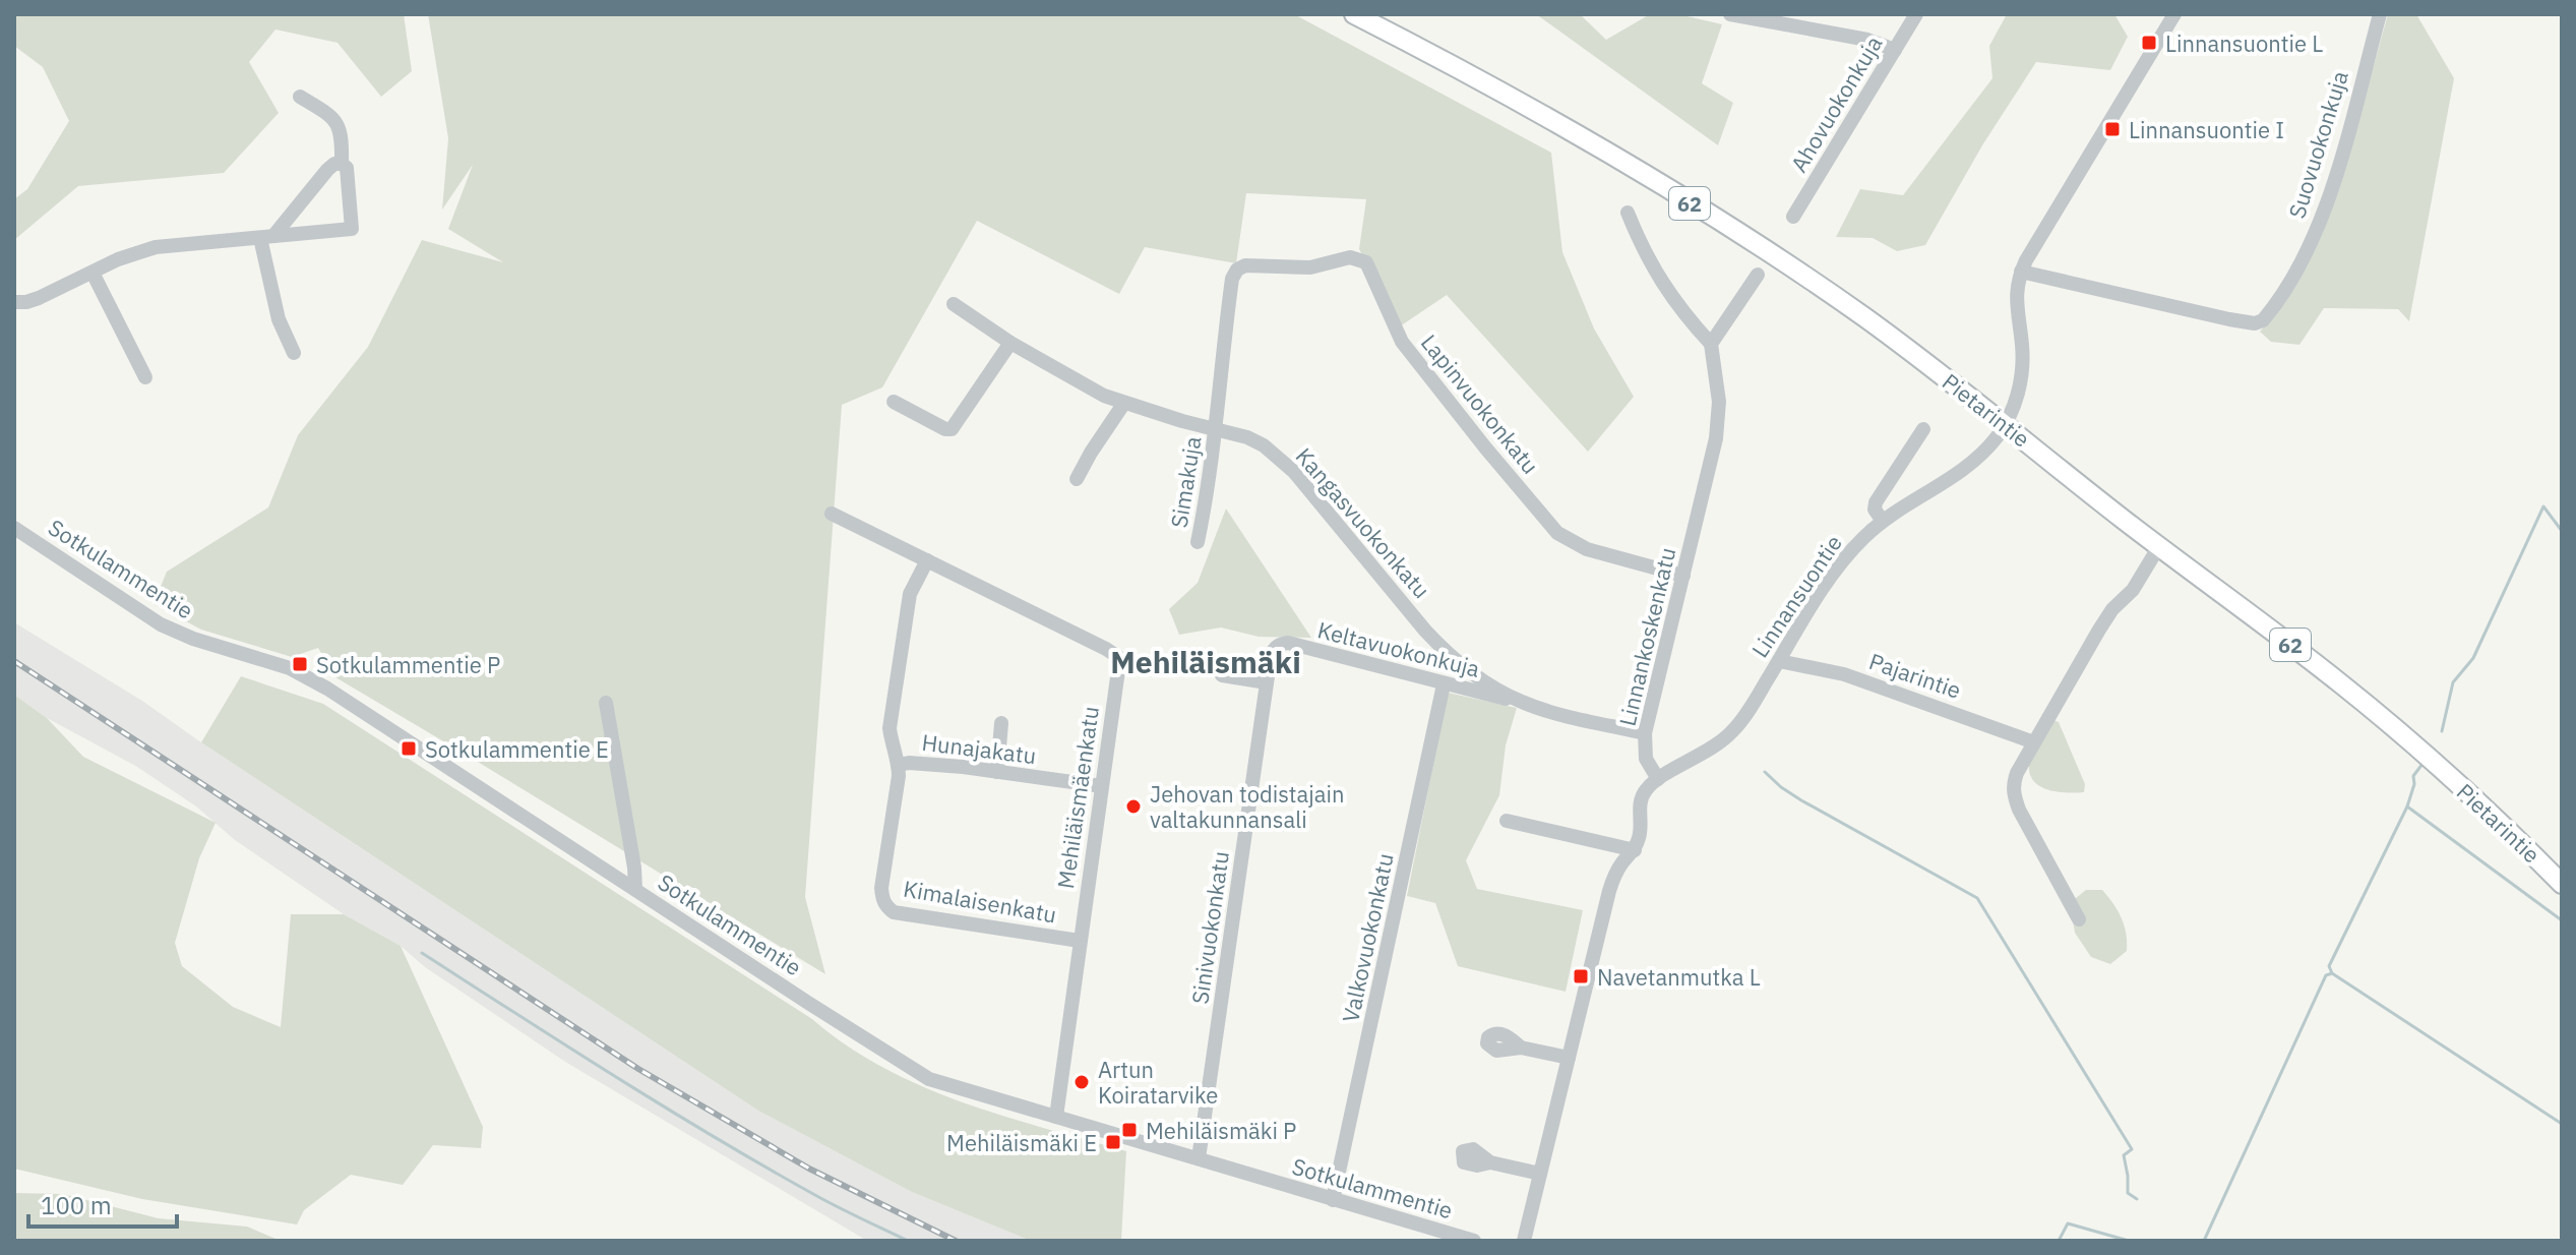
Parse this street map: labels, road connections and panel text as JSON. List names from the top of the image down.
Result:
{
  "streets": {
    "main road": ["62", "Pietarintie"],
    "street": [
      "Ahovuokonkuja",
      "Suovuokonkuja",
      "Lapinvuokonkatu",
      "Simakuja",
      "Kangasvuokonkatu",
      "Sotkulammentie",
      "Linnansuontie",
      "Linnankoskenkatu",
      "Keltavuokonkuja",
      "Pajarintie",
      "Hunajakatu",
      "Mehiläismäenkatu",
      "Kimalaisenkatu",
      "Sinivuokonkatu",
      "Valkovuokonkatu"
    ]
  },
  "crossings": [
    ["Suovuokonkuja", "Linnansuontie"],
    ["Lapinvuokonkatu", "Simakuja"],
    ["Lapinvuokonkatu", "Kangasvuokonkatu"],
    ["Lapinvuokonkatu", "Linnankoskenkatu"],
    ["Pietarintie", "Linnansuontie"],
    ["Simakuja", "Kangasvuokonkatu"],
    ["Kangasvuokonkatu", "Linnankoskenkatu"],
    ["Kangasvuokonkatu", "Keltavuokonkuja"],
    ["Sotkulammentie", "Mehiläismäenkatu"],
    ["Sotkulammentie", "Sinivuokonkatu"],
    ["Sotkulammentie", "Valkovuokonkatu"],
    ["Linnansuontie", "Linnankoskenkatu"],
    ["Linnansuontie", "Pajarintie"],
    ["Keltavuokonkuja", "Sinivuokonkatu"],
    ["Keltavuokonkuja", "Valkovuokonkatu"],
    ["Hunajakatu", "Mehiläismäenkatu"],
    ["Hunajakatu", "Kimalaisenkatu"],
    ["Mehiläismäenkatu", "Kimalaisenkatu"]
  ],
  "districts": ["Mehiläismäki"],
  "places": {
    "transit": [
      "Linnansuontie L",
      "Linnansuontie I",
      "Sotkulammentie P",
      "Sotkulammentie E",
      "Navetanmutka L",
      "Mehiläismäki P",
      "Mehiläismäki E"
    ],
    "other": ["Jehovan todistajain valtakunnansali", "Artun Koiratarvike"]
  },
  "scale_bar": "100 m"
}
